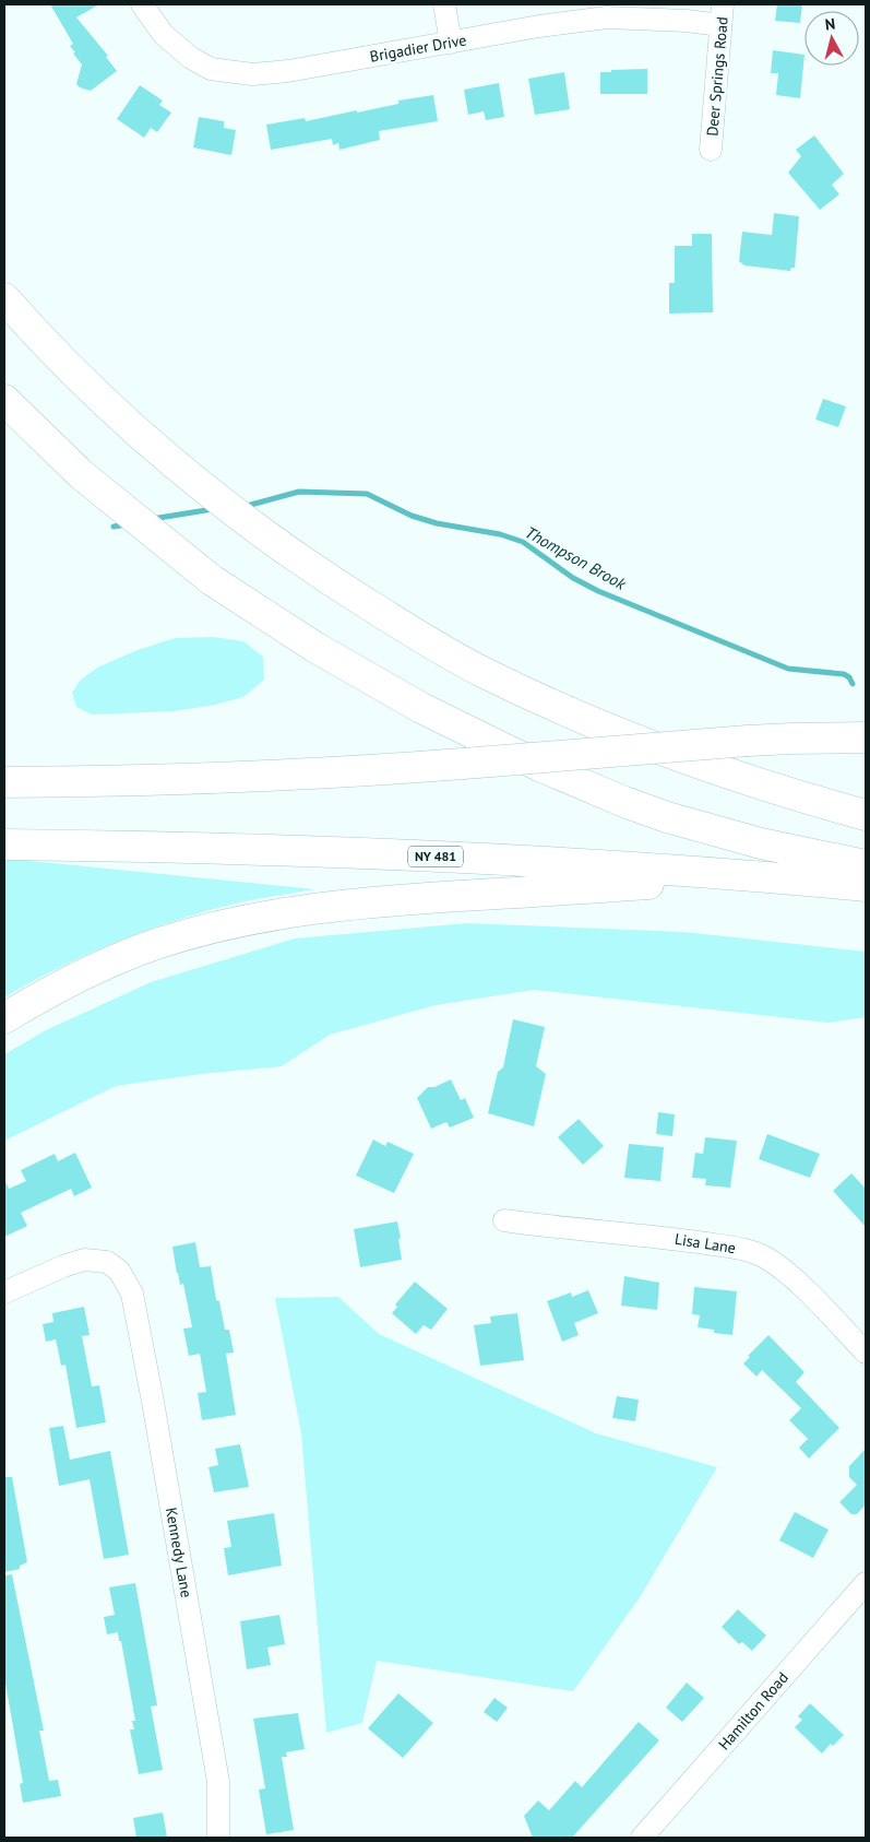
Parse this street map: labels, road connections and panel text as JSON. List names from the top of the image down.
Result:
{
  "streets": {
    "highway": ["NY 481"],
    "street": [
      "Brigadier Drive",
      "Deer Springs Road",
      "Lisa Lane",
      "Kennedy Lane",
      "Hamilton Road"
    ]
  },
  "crossings": [
    ["Brigadier Drive", "Deer Springs Road"]
  ],
  "water": ["Thompson Brook"],
  "north": "top"
}
